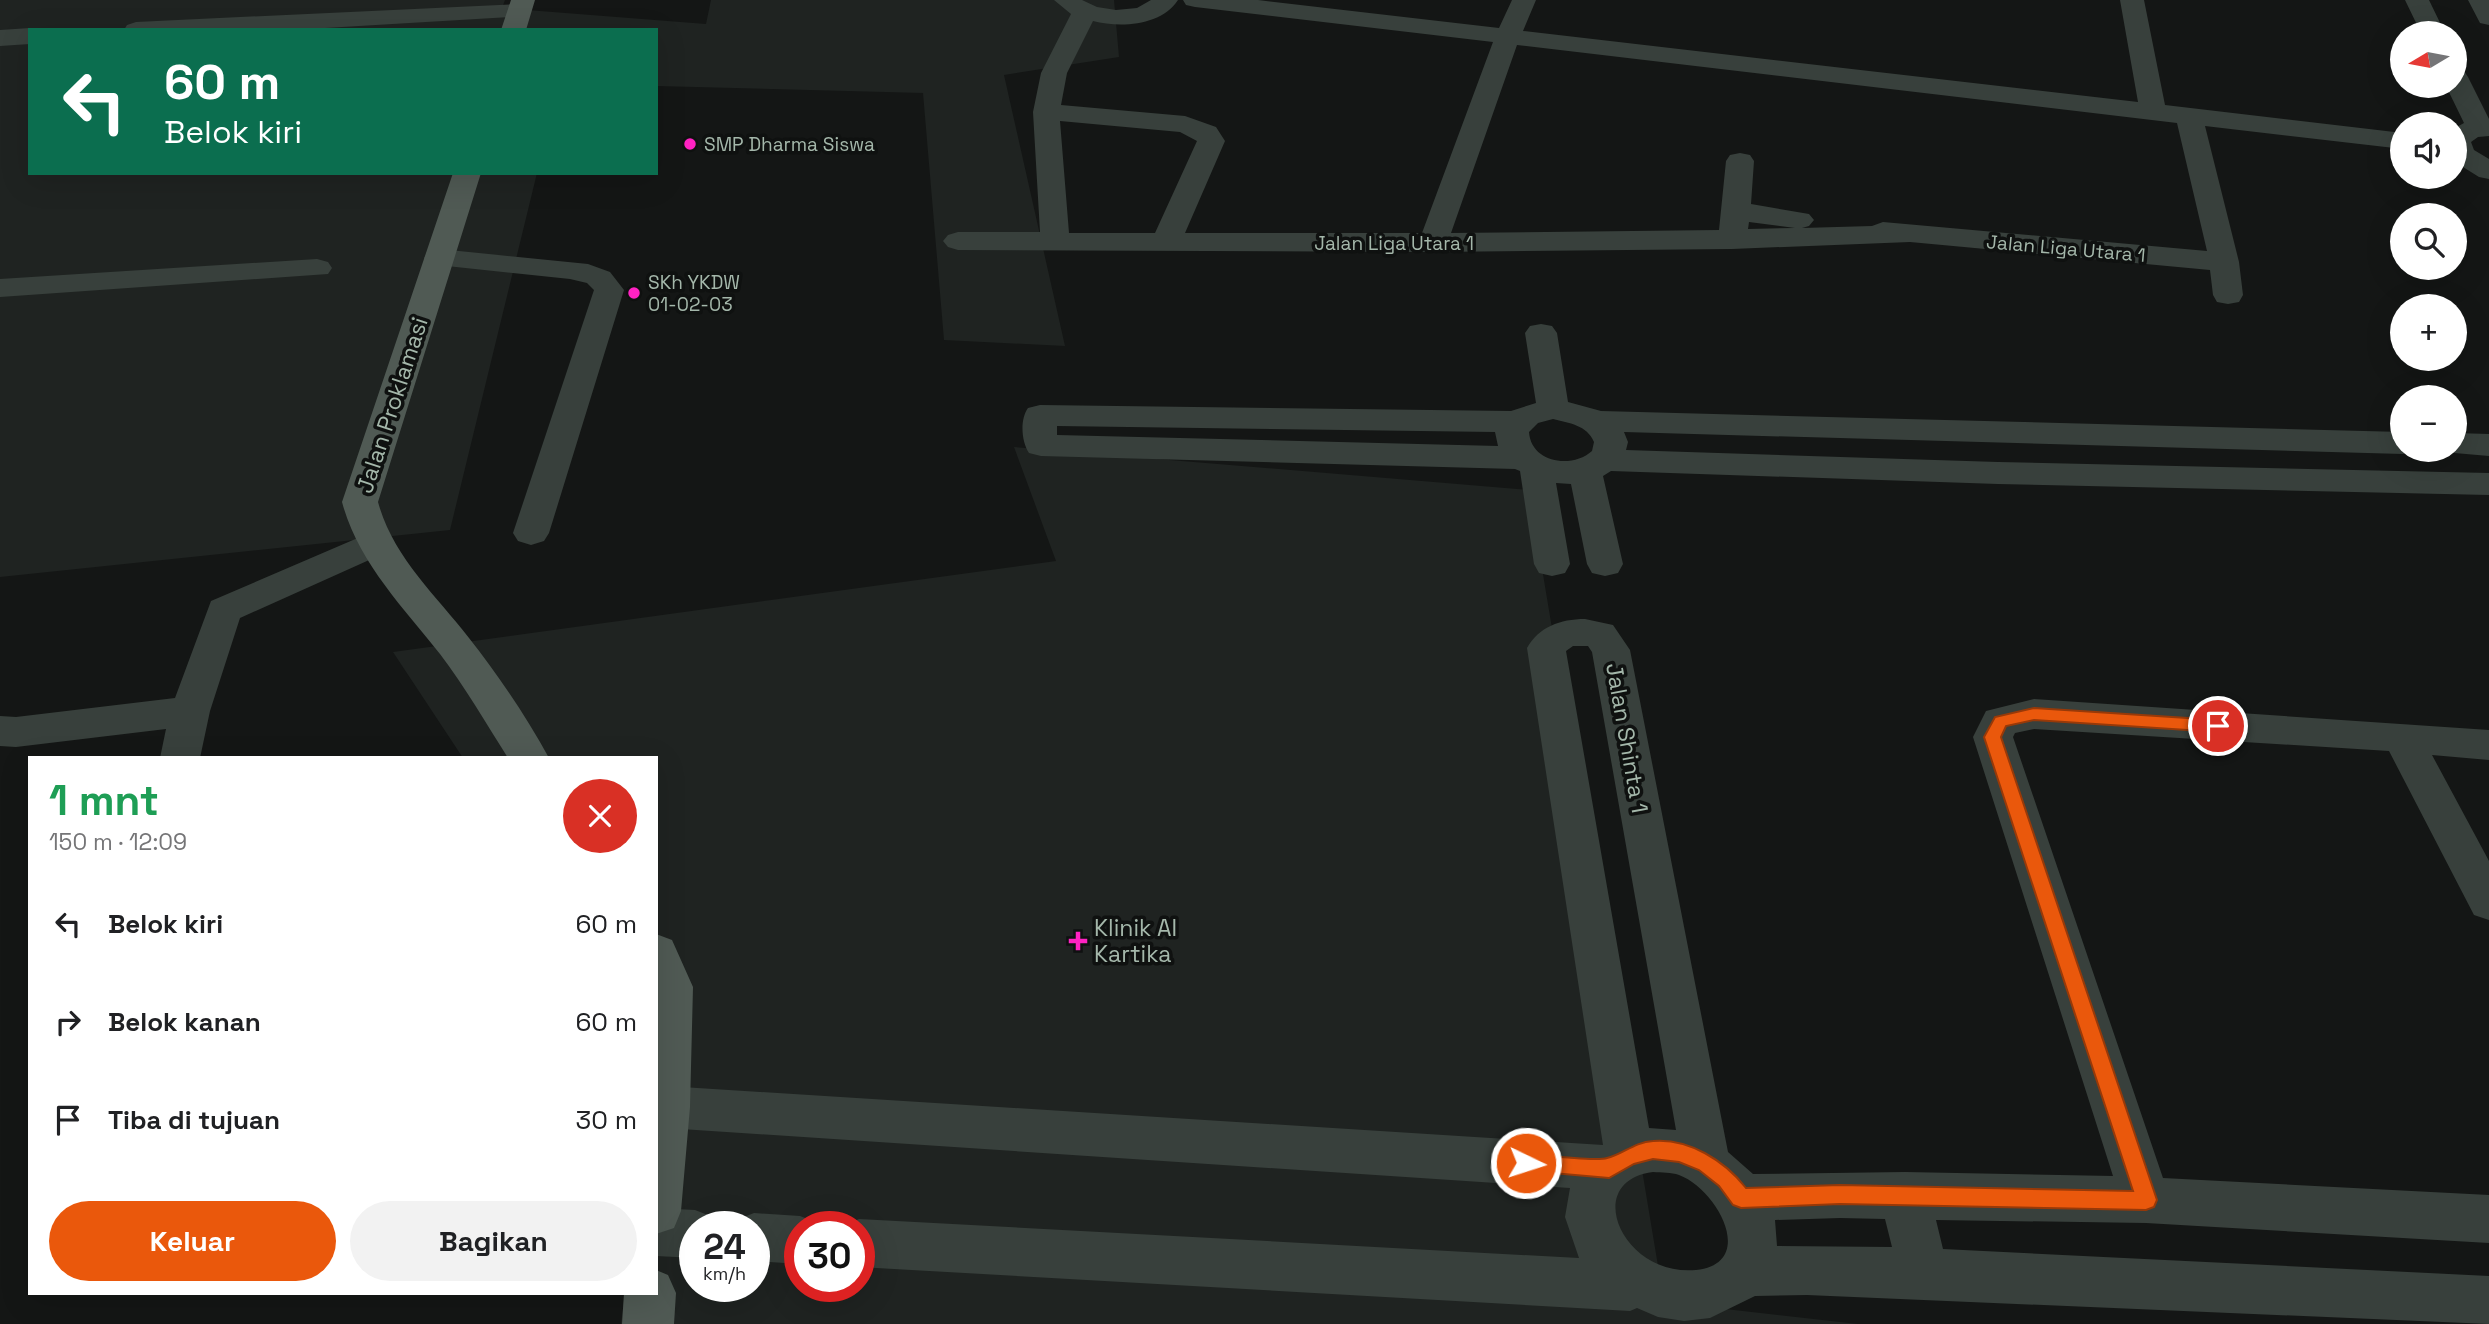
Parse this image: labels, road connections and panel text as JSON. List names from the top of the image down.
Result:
{
  "streets": {
    "main road": ["Jalan Proklamasi"],
    "street": ["Jalan Liga Utara 1", "Jalan Shinta 1"]
  },
  "places": {
    "other": ["SMP Dharma Siswa", "SKh YKDW 01-02-03"],
    "health": ["Klinik AI Kartika"]
  },
  "north": "left",
  "page": {
    "map_buttons": ["+", "−"],
    "turn": ["60 m", "Belok kiri"],
    "heading": ["1 mnt", "150 m · 12:09"],
    "list": [
      {
        "name": "Belok kiri",
        "value": "60 m"
      },
      {
        "name": "Belok kanan",
        "value": "60 m"
      },
      {
        "name": "Tiba di tujuan",
        "value": "30 m"
      }
    ],
    "buttons": ["Keluar", "Bagikan"],
    "speed": "24 km/h",
    "limit": "30"
  }
}
